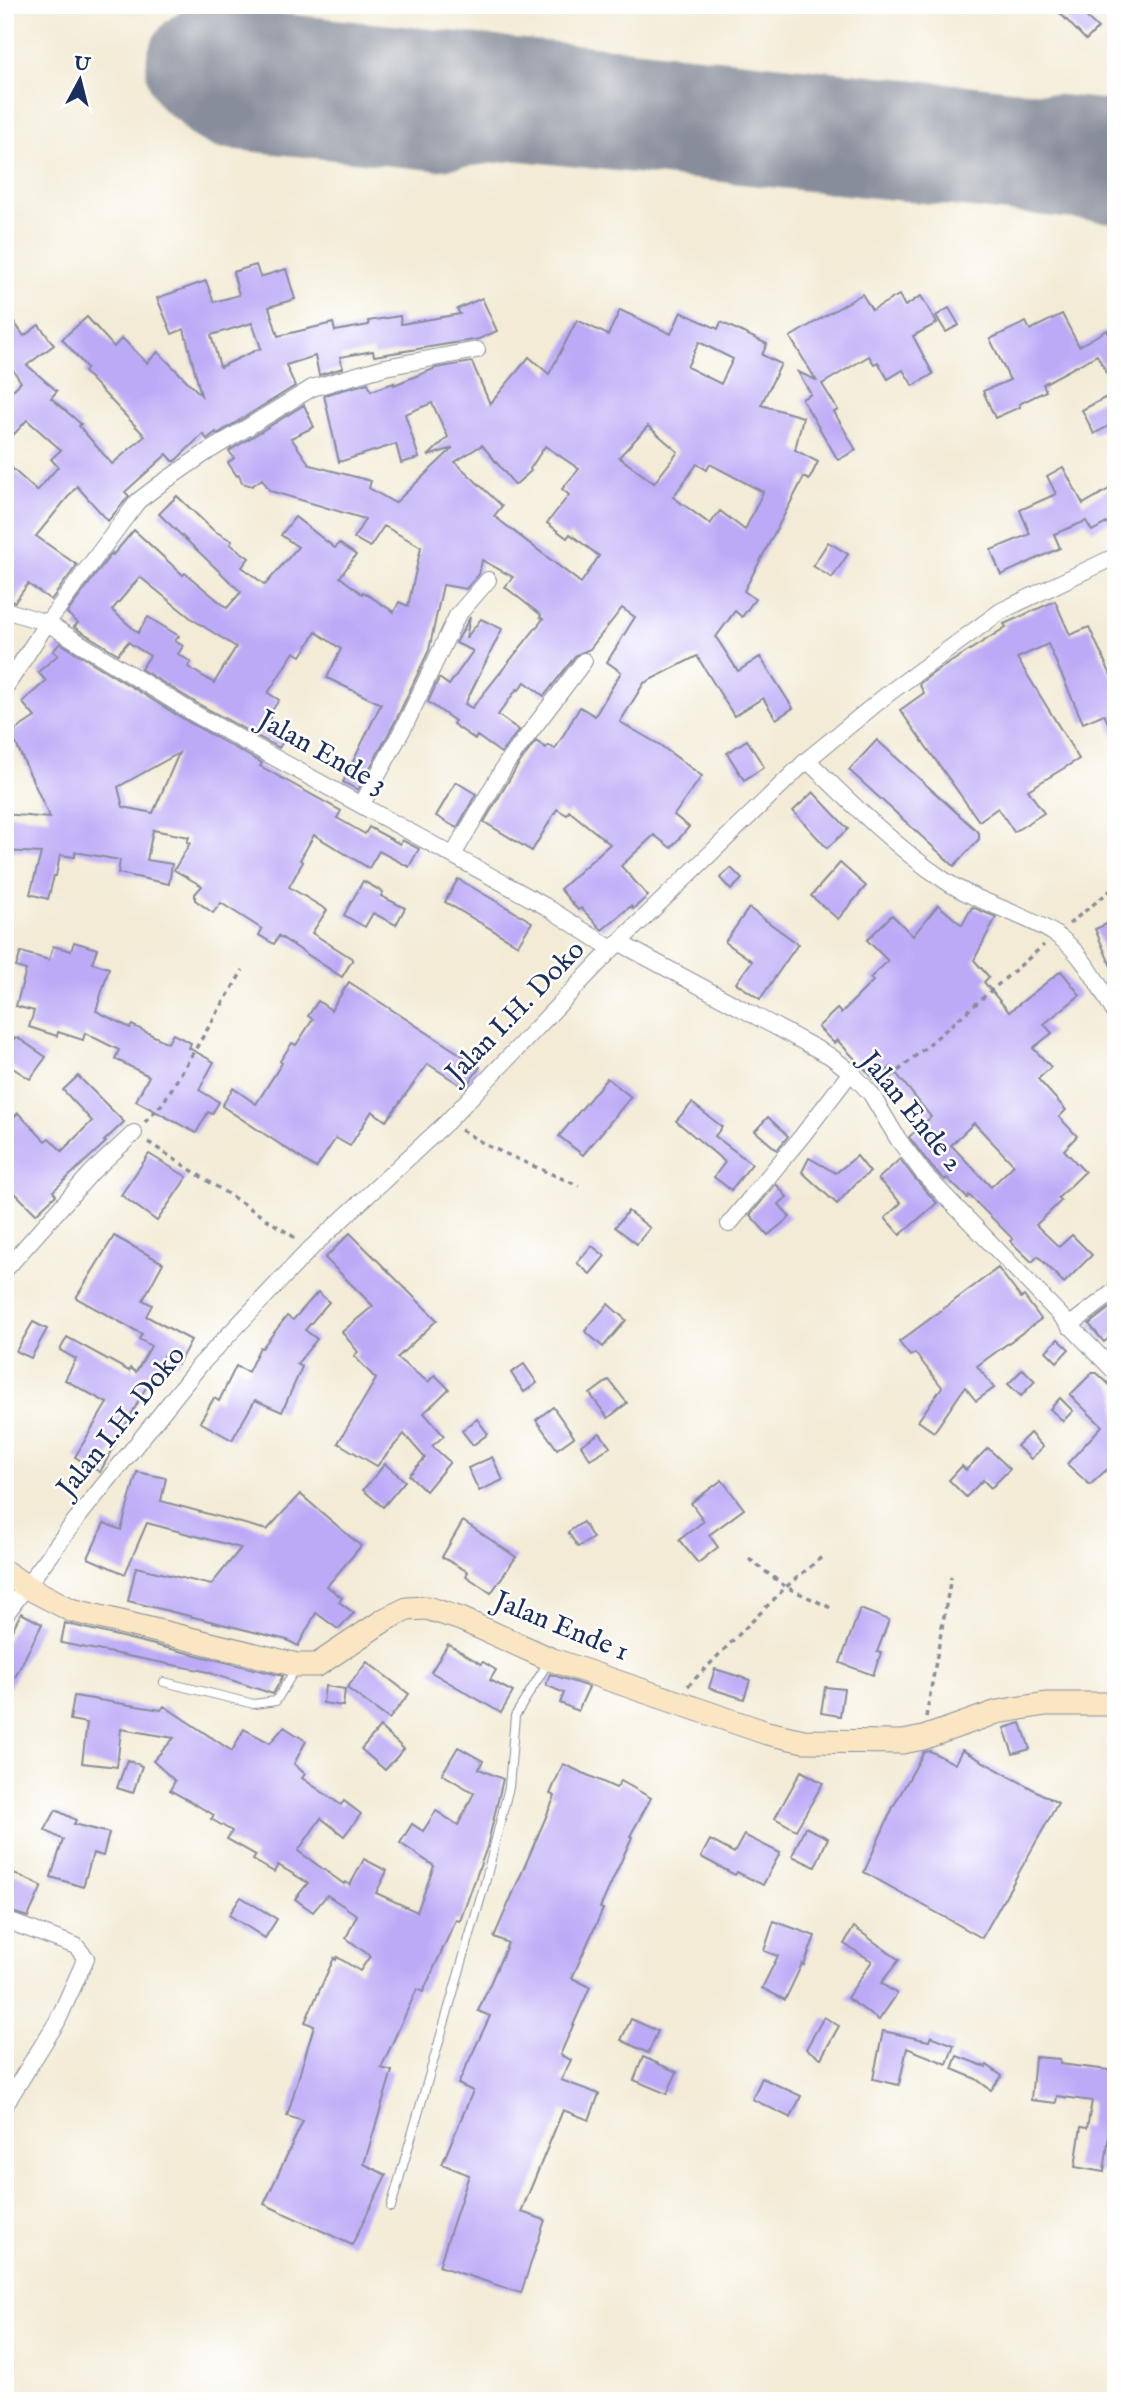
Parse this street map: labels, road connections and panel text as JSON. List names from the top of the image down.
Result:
{
  "streets": {
    "street": [
      "Jalan Ende 3",
      "Jalan I.H. Doko",
      "Jalan Ende 2",
      "Jalan Ende 1"
    ]
  },
  "crossings": [
    ["Jalan Ende 3", "Jalan I.H. Doko"],
    ["Jalan Ende 3", "Jalan Ende 2"],
    ["Jalan I.H. Doko", "Jalan Ende 2"],
    ["Jalan I.H. Doko", "Jalan Ende 1"]
  ],
  "north": "top"
}
